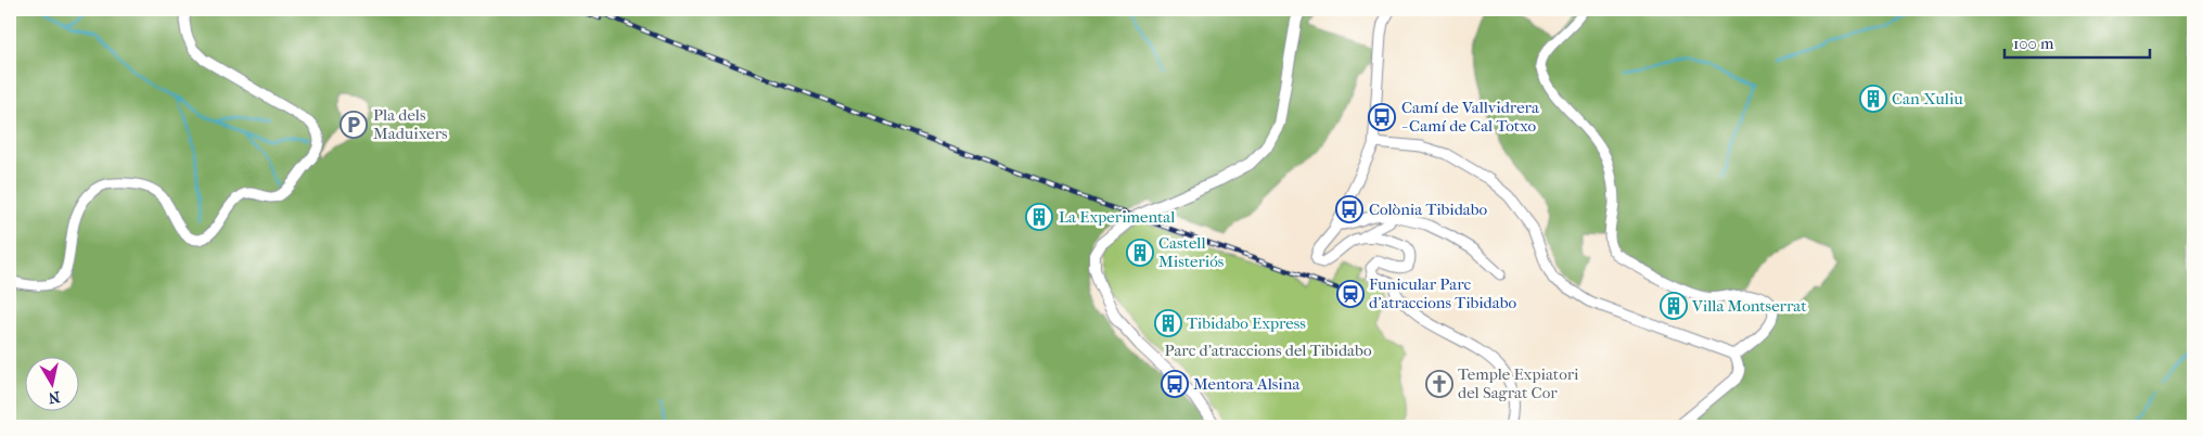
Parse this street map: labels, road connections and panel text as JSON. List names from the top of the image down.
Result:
{
  "parks": ["Parc d'atraccions del Tibidabo"],
  "places": {
    "building": [
      "Can Xuliu",
      "La Experimental",
      "Castell Misteriós",
      "Villa Montserrat",
      "Tibidabo Express"
    ],
    "bus stop": ["Camí de Vallvidrera - Camí de Cal Totxo", "Colònia Tibidabo", "Mentora Alsina"],
    "parking": ["Pla dels Maduixers"],
    "station": ["Funicular Parc d'atraccions Tibidabo"],
    "church": ["Temple Expiatori del Sagrat Cor"]
  },
  "scale_bar": "100 m",
  "north": "bottom"
}
